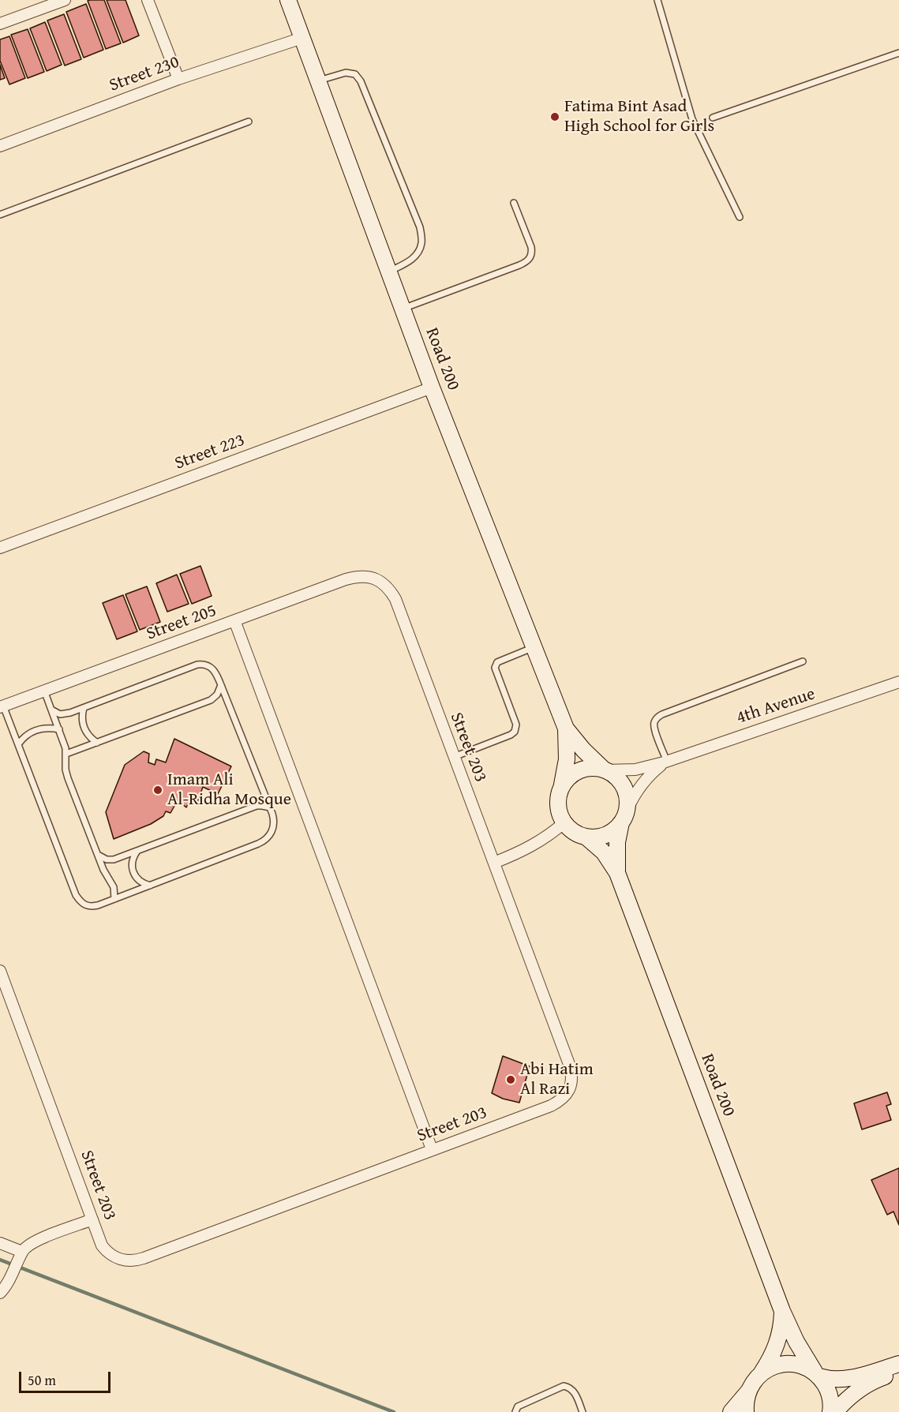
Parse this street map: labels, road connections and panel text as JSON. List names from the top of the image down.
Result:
{
  "streets": {
    "main road": ["Road 200"],
    "street": [
      "Street 230",
      "Street 223",
      "Street 205",
      "4th Avenue",
      "Street 203"
    ]
  },
  "crossings": [
    ["Street 230", "Road 200"],
    ["Road 200", "Street 223"],
    ["Road 200", "4th Avenue"],
    ["Street 205", "Street 203"]
  ],
  "places": ["Fatima Bint Asad High School for Girls", "Imam Ali Al-Ridha Mosque", "Abi Hatim Al Razi"],
  "scale_bar": "50 m"
}
